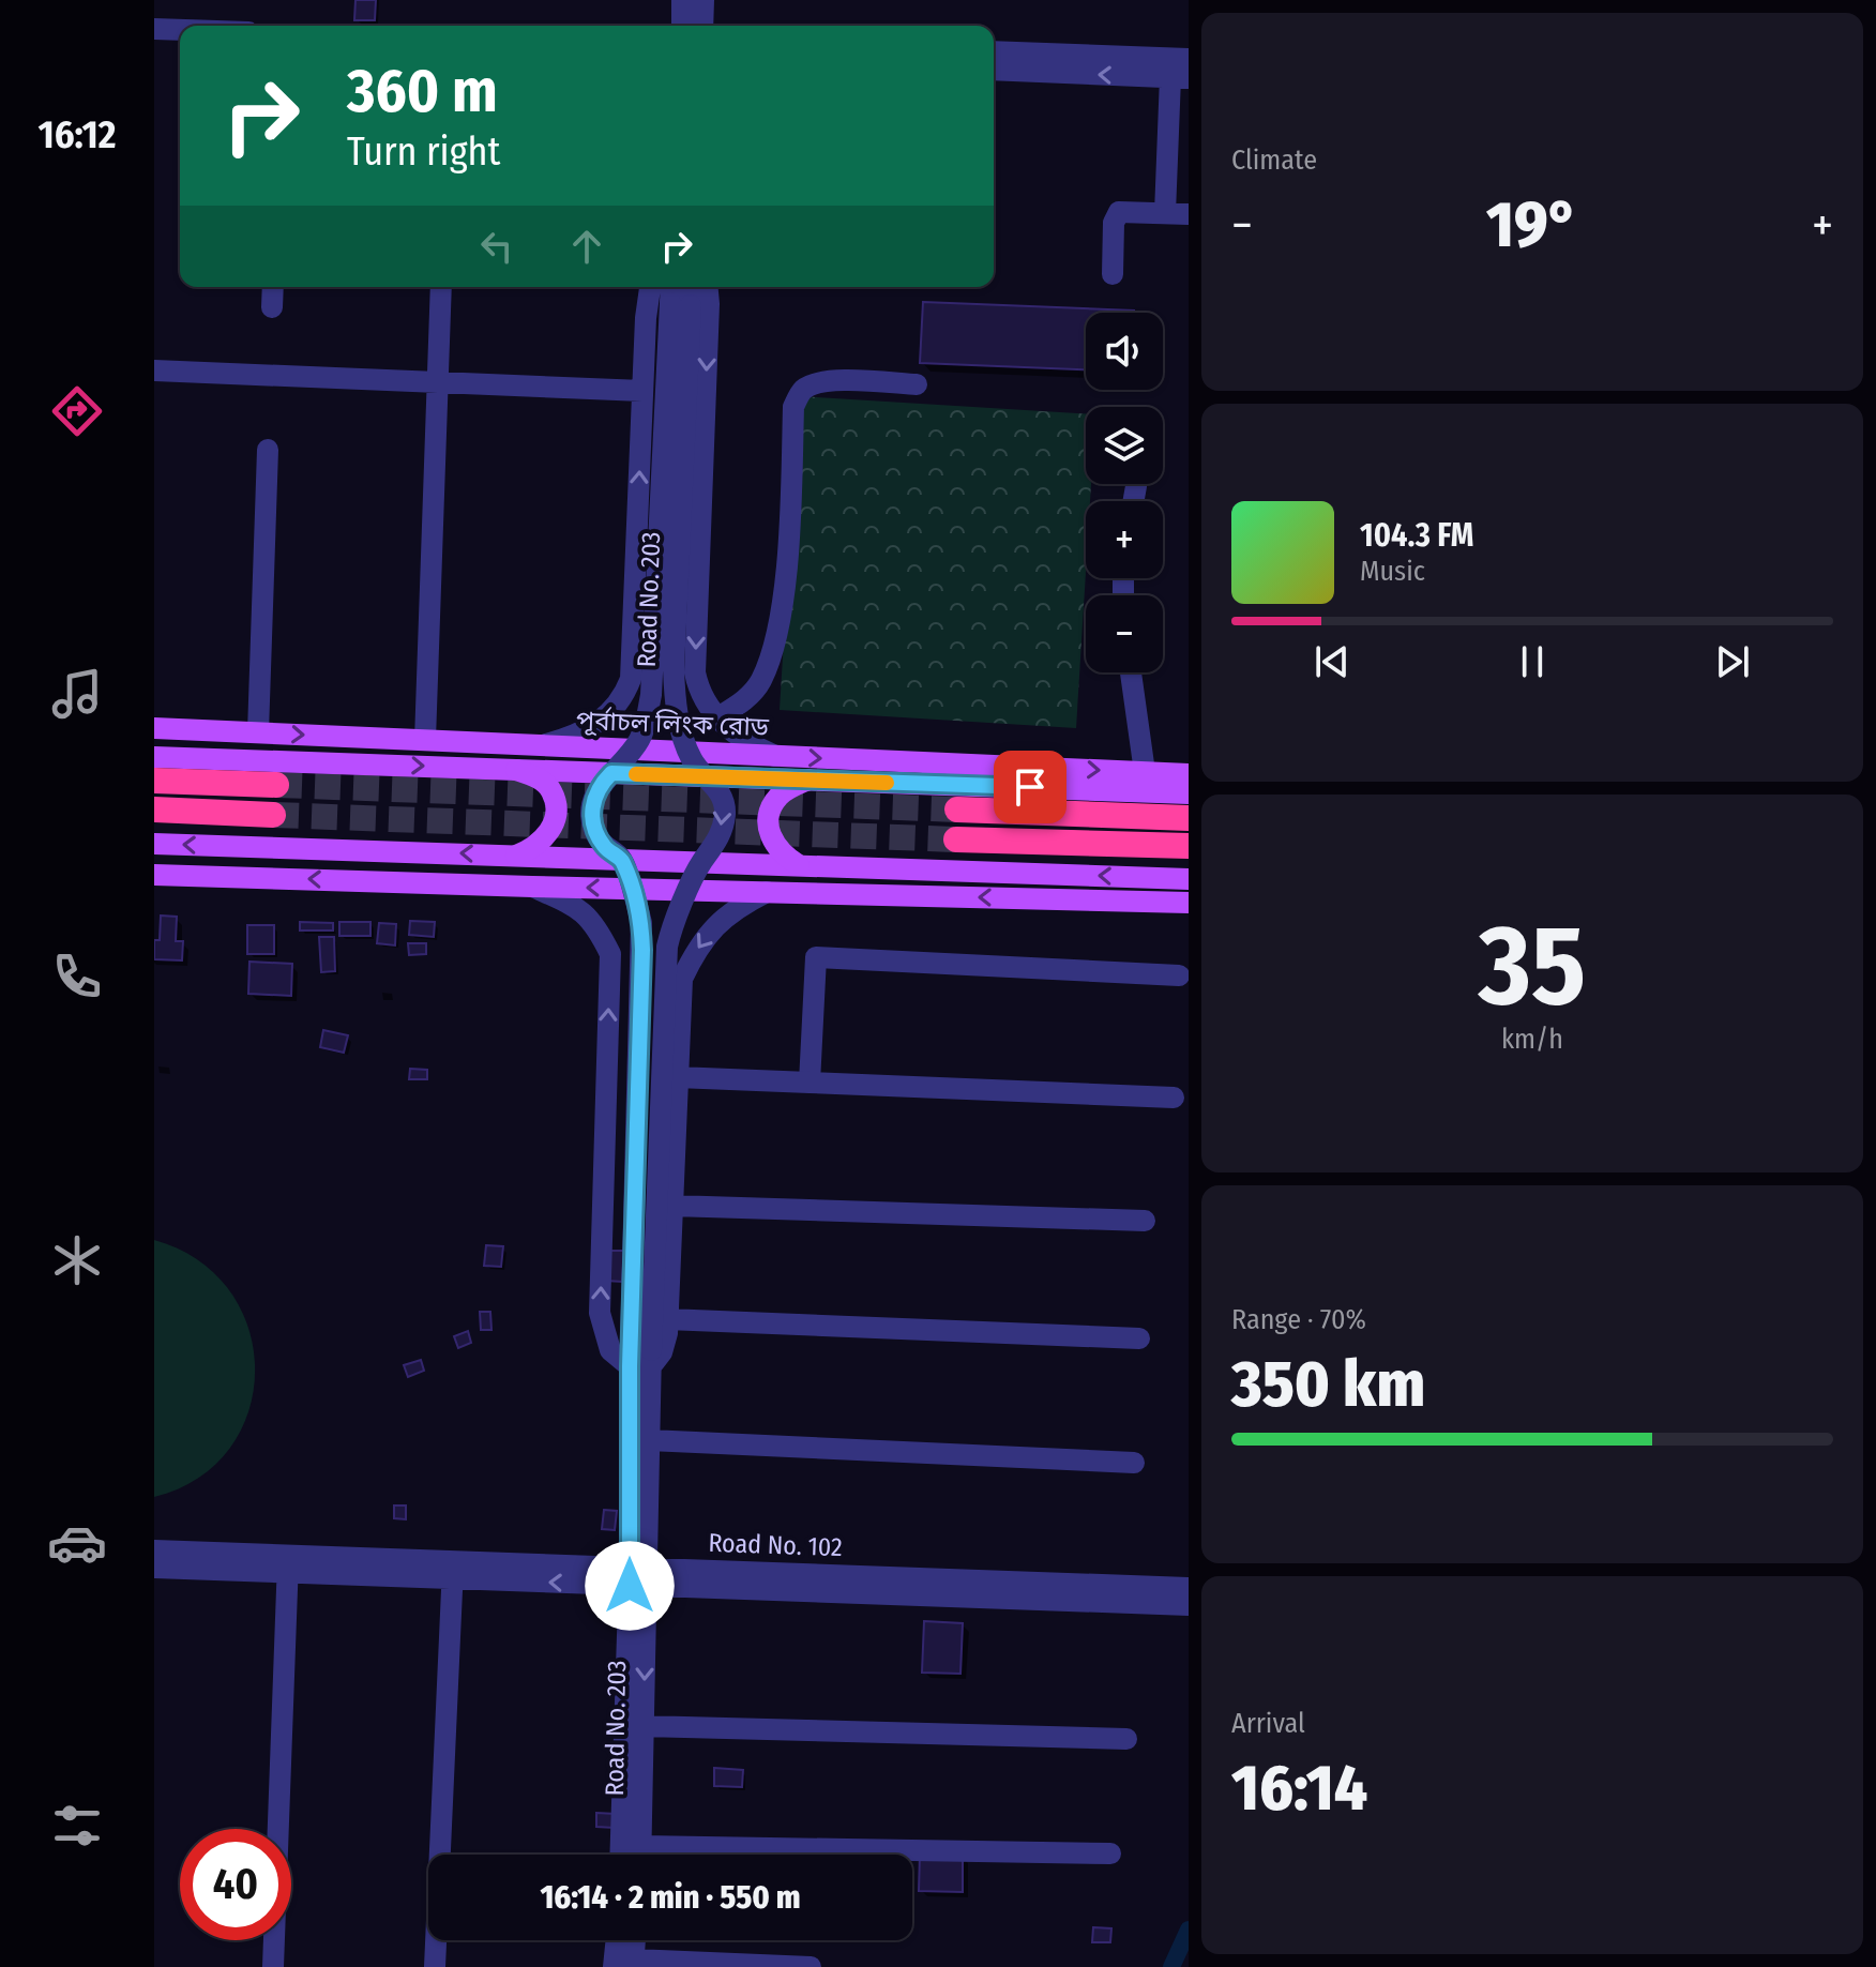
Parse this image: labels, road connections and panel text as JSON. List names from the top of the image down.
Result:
{
  "streets": {
    "main road": ["পূর্বাচল লিংক রোড"],
    "street": ["Road No. 203", "Road No. 102"]
  },
  "crossings": [
    ["Road No. 203", "পূর্বাচল লিংক রোড"],
    ["Road No. 203", "Road No. 102"]
  ],
  "page": {
    "tabs": "16:12",
    "tile": [
      "Climate",
      ["35", "km/h"],
      ["Range · 70%", "350 km"],
      ["Arrival", "16:14"]
    ],
    "turn": ["360 m", "Turn right"],
    "heat": ["−", "19°", "+"],
    "map_buttons": ["+", "−"],
    "song": ["104.3 FM", "Music"],
    "limit": "40",
    "trip": "16:14 · 2 min · 550 m"
  }
}
